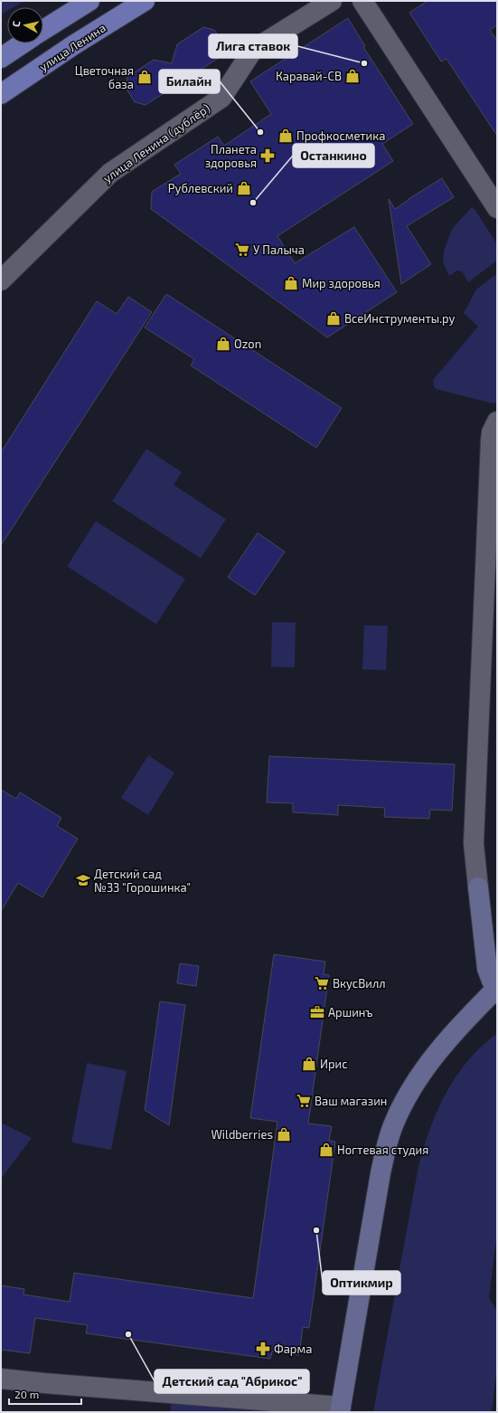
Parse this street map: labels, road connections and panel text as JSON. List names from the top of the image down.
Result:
{
  "streets": {
    "main road": ["улица Ленина"],
    "street": ["улица Ленина (дублёр)"]
  },
  "places": {
    "other": [
      "Лига ставок",
      "Билайн",
      "Останкино",
      "Оптикмир",
      "Детский сад \"Абрикос\""
    ],
    "shop": [
      "Каравай-СВ",
      "Цветочная база",
      "Профкосметика",
      "Рублевский",
      "Мир здоровья",
      "ВсеИнструменты.ру",
      "Ozon",
      "Ирис",
      "Wildberries",
      "Ногтевая студия"
    ],
    "pharmacy": ["Планета здоровья", "Фарма"],
    "supermarket": ["У Палыча", "ВкусВилл", "Ваш магазин"],
    "school or university": ["Детский сад №33 \"Горошинка\""],
    "office": ["Аршинъ"]
  },
  "scale_bar": "20 m",
  "north": "left"
}
